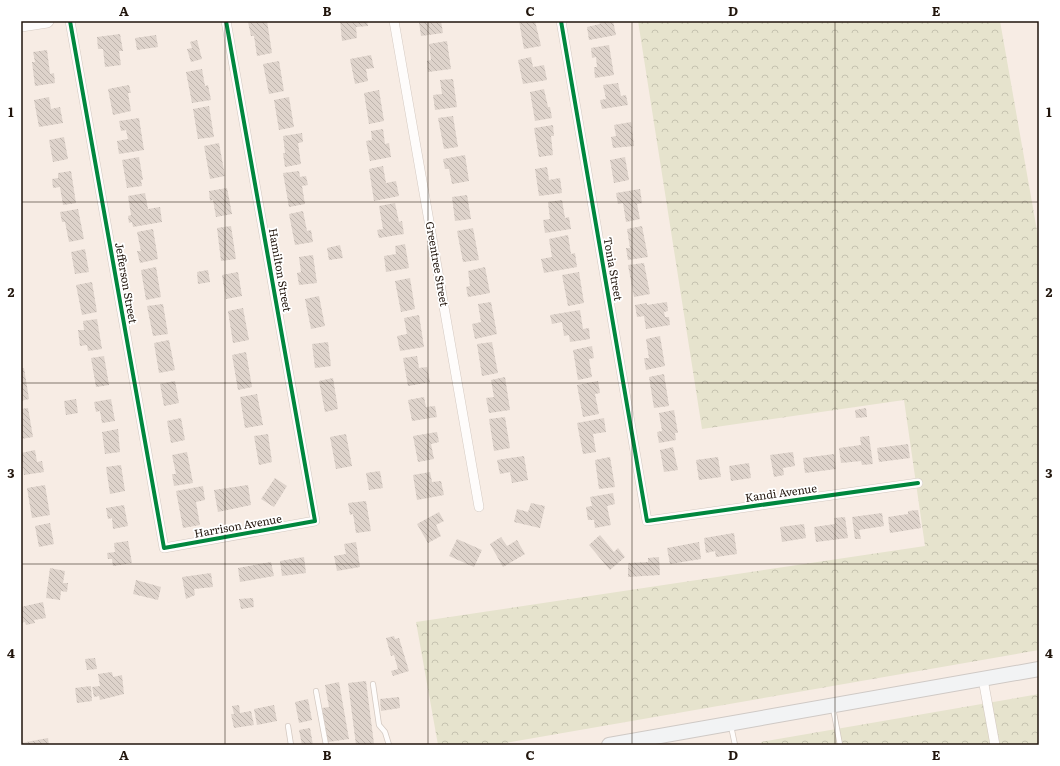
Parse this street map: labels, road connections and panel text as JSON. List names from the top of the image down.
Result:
{
  "streets": {
    "street": [
      "Greentree Street",
      "Tonia Street",
      "Hamilton Street",
      "Jefferson Street",
      "Kandi Avenue",
      "Harrison Avenue"
    ]
  },
  "crossings": [
    ["Tonia Street", "Kandi Avenue"],
    ["Hamilton Street", "Harrison Avenue"],
    ["Jefferson Street", "Harrison Avenue"]
  ],
  "grid": {
    "columns": [
      "A",
      "B",
      "C",
      "D",
      "E"
    ],
    "rows": [
      "1",
      "2",
      "3",
      "4"
    ]
  }
}
